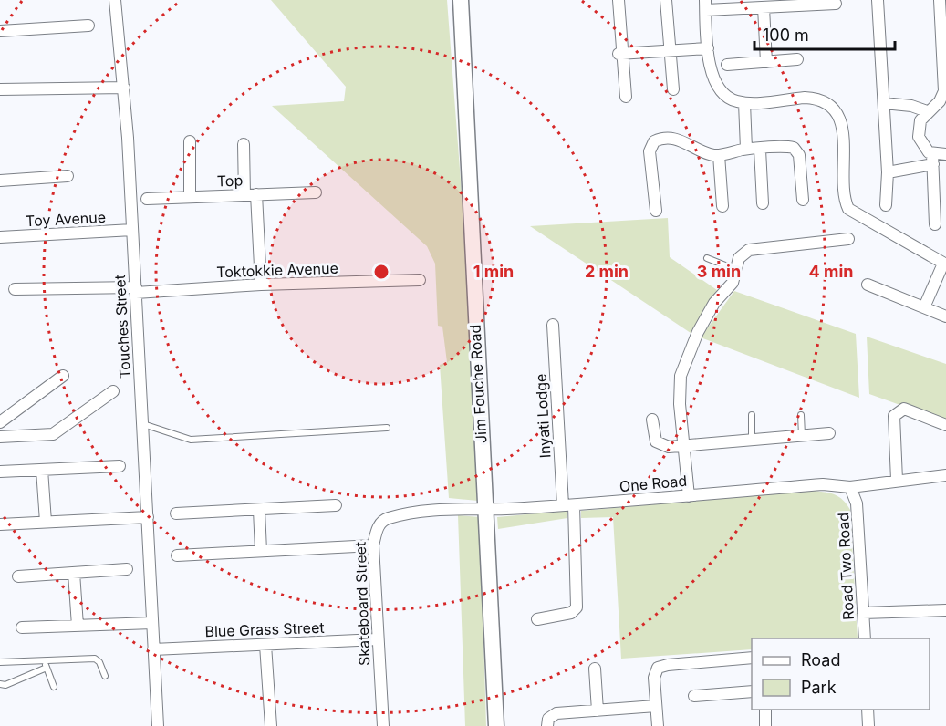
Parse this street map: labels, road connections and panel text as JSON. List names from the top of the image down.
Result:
{
  "streets": {
    "street": [
      "Top",
      "Toy Avenue",
      "Toktokkie Avenue",
      "Touches Street",
      "Jim Fouche Road",
      "Inyati Lodge",
      "One Road",
      "Road Two Road",
      "Skateboard Street",
      "Blue Grass Street"
    ]
  },
  "crossings": [
    ["Toy Avenue", "Touches Street"],
    ["Toktokkie Avenue", "Touches Street"],
    ["Touches Street", "Blue Grass Street"],
    ["Jim Fouche Road", "One Road"],
    ["Jim Fouche Road", "Skateboard Street"],
    ["Inyati Lodge", "One Road"],
    ["One Road", "Road Two Road"],
    ["One Road", "Skateboard Street"],
    ["Skateboard Street", "Blue Grass Street"]
  ],
  "legend": ["Road", "Park"],
  "scale_bar": "100 m",
  "rings": [
    "1 min",
    "2 min",
    "3 min",
    "4 min"
  ]
}
